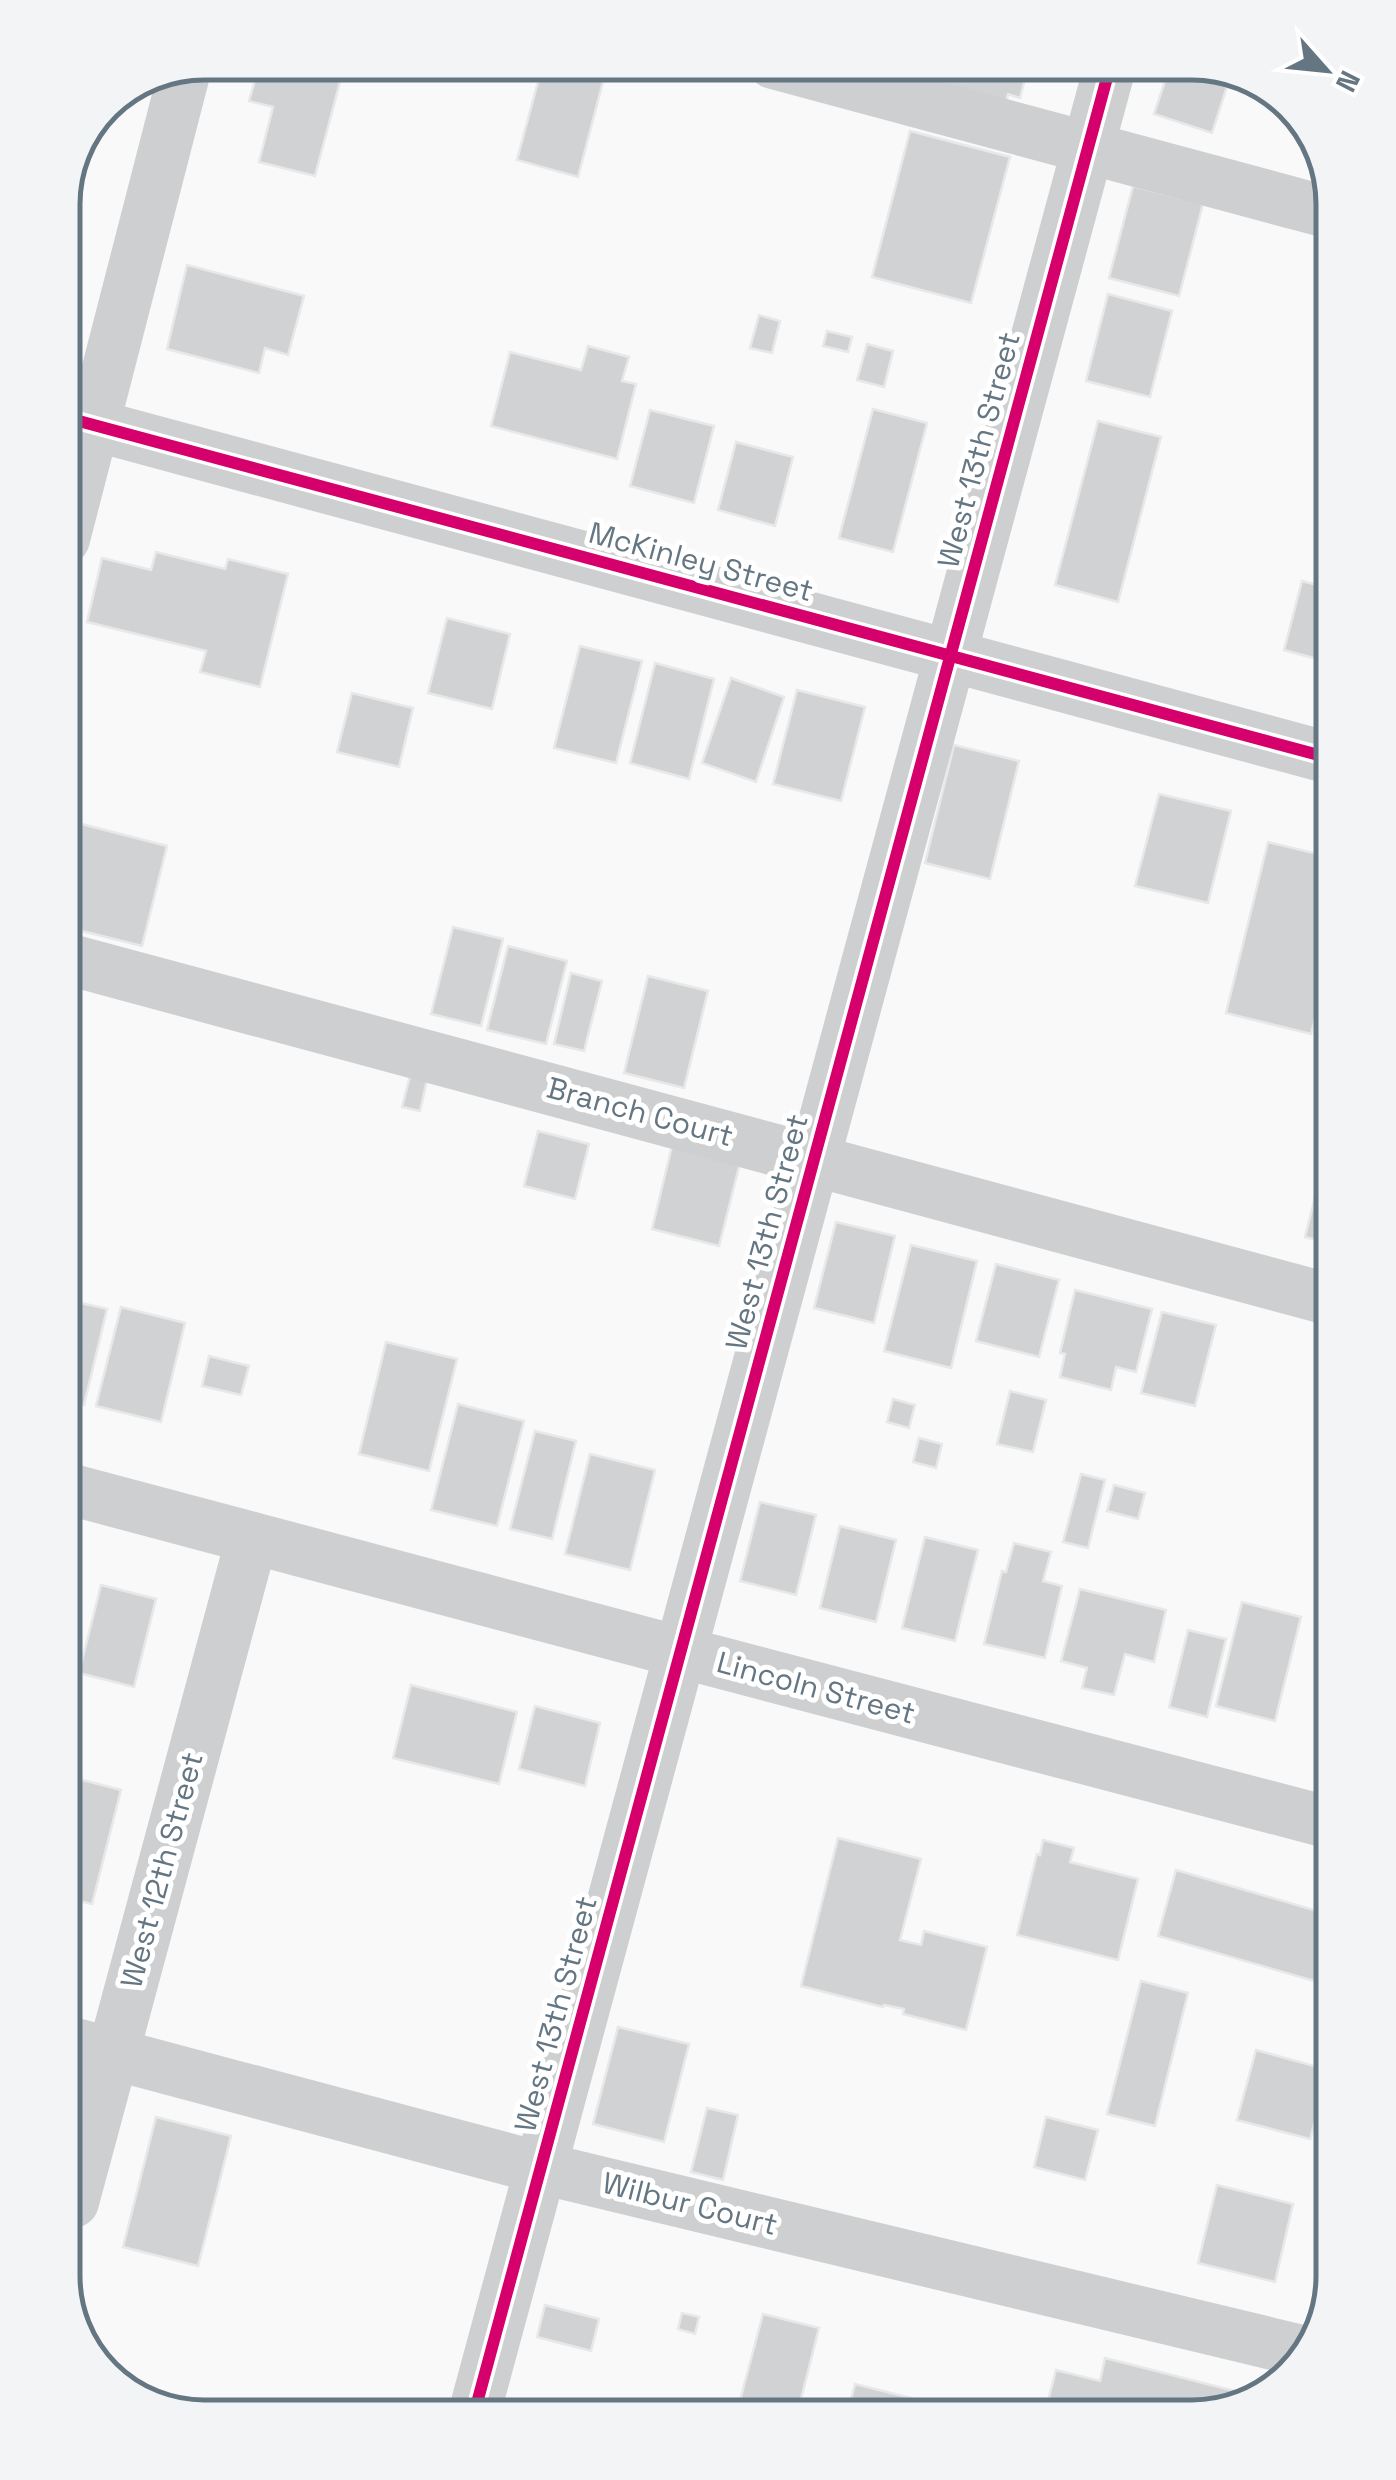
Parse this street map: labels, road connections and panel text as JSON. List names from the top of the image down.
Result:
{
  "streets": {
    "street": [
      "West 13th Street",
      "McKinley Street",
      "Branch Court",
      "Lincoln Street",
      "West 12th Street",
      "Wilbur Court"
    ]
  },
  "crossings": [
    ["West 13th Street", "McKinley Street"],
    ["West 13th Street", "Branch Court"],
    ["West 13th Street", "Lincoln Street"],
    ["West 13th Street", "Wilbur Court"],
    ["Lincoln Street", "West 12th Street"],
    ["West 12th Street", "Wilbur Court"]
  ],
  "north": "bottom right"
}
